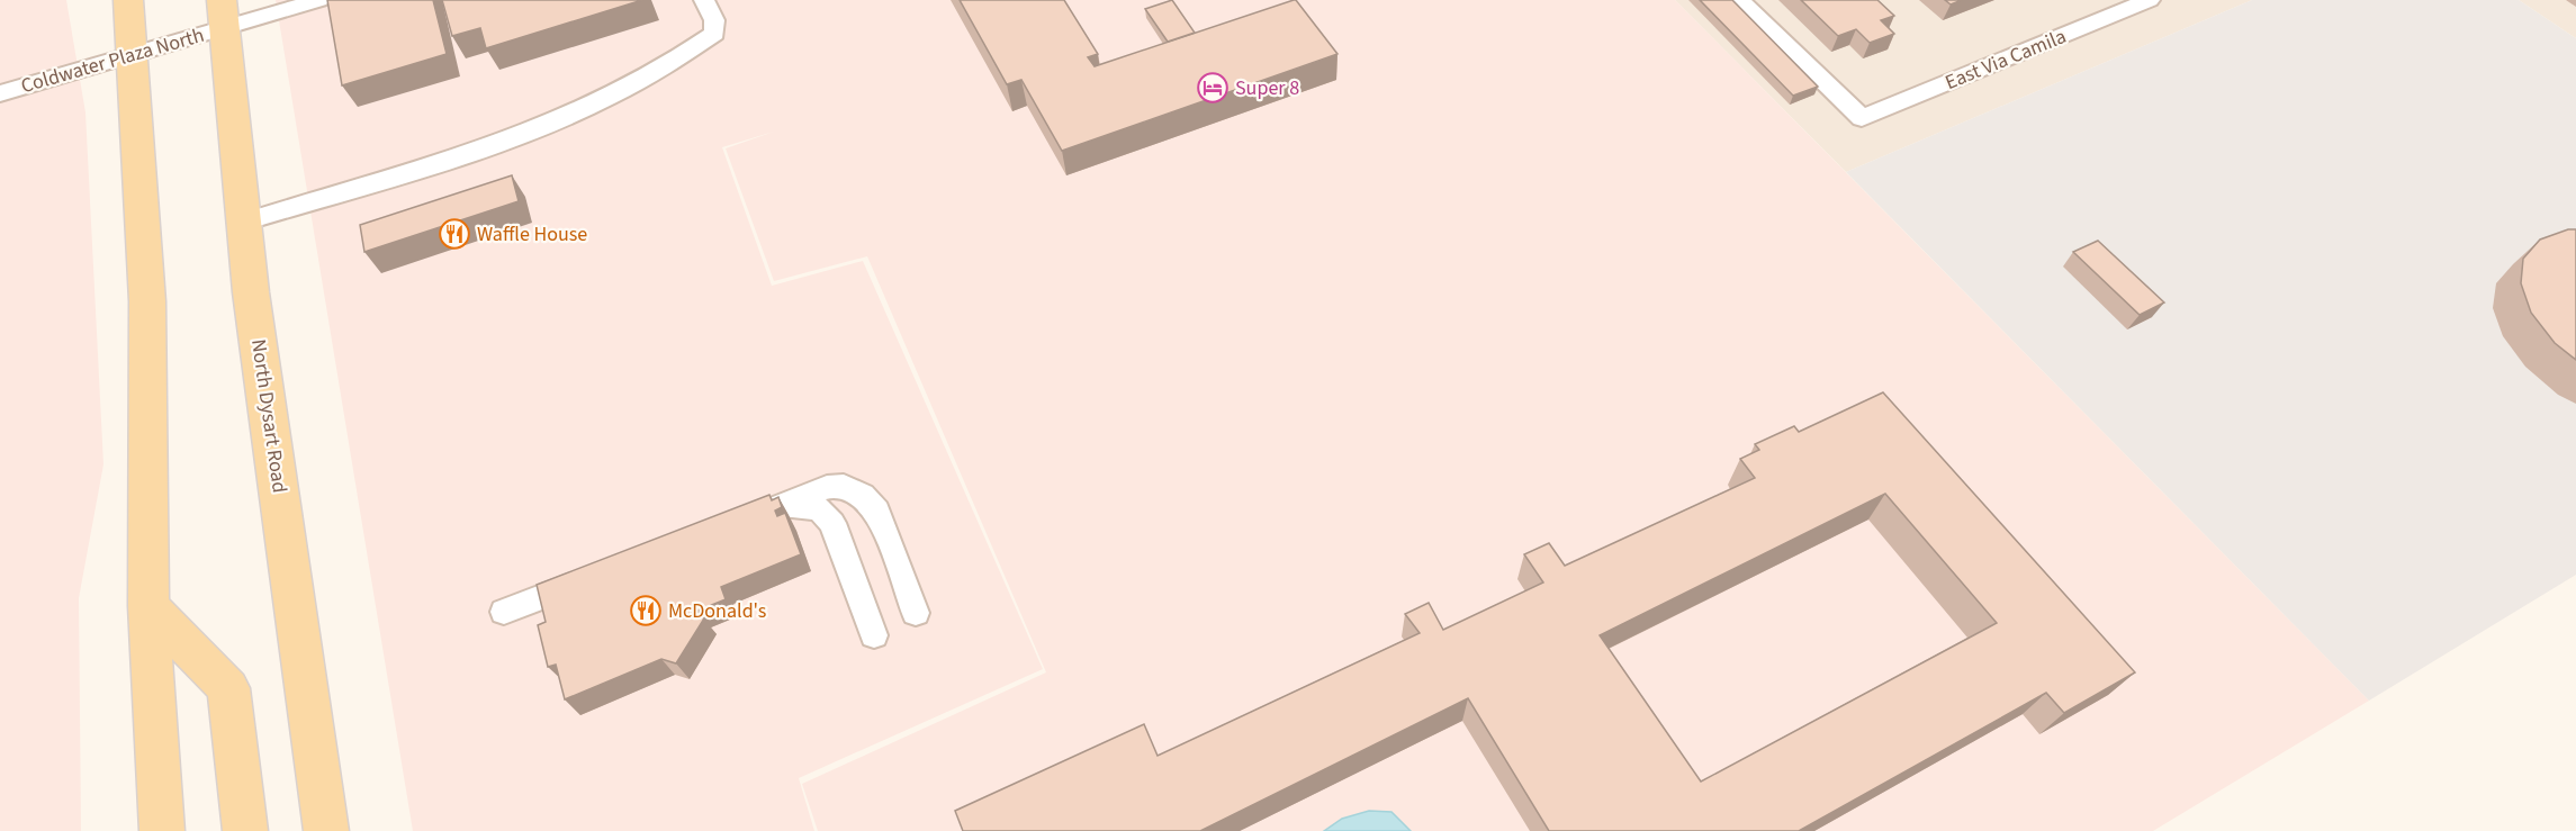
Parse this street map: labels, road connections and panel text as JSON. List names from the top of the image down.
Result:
{
  "streets": {
    "main road": ["North Dysart Road"],
    "lane": ["East Via Camila", "Coldwater Plaza North"]
  },
  "crossings": [
    ["Coldwater Plaza North", "North Dysart Road"]
  ],
  "places": {
    "hotel": ["Super 8"],
    "restaurant": ["Waffle House", "McDonald's"]
  }
}
